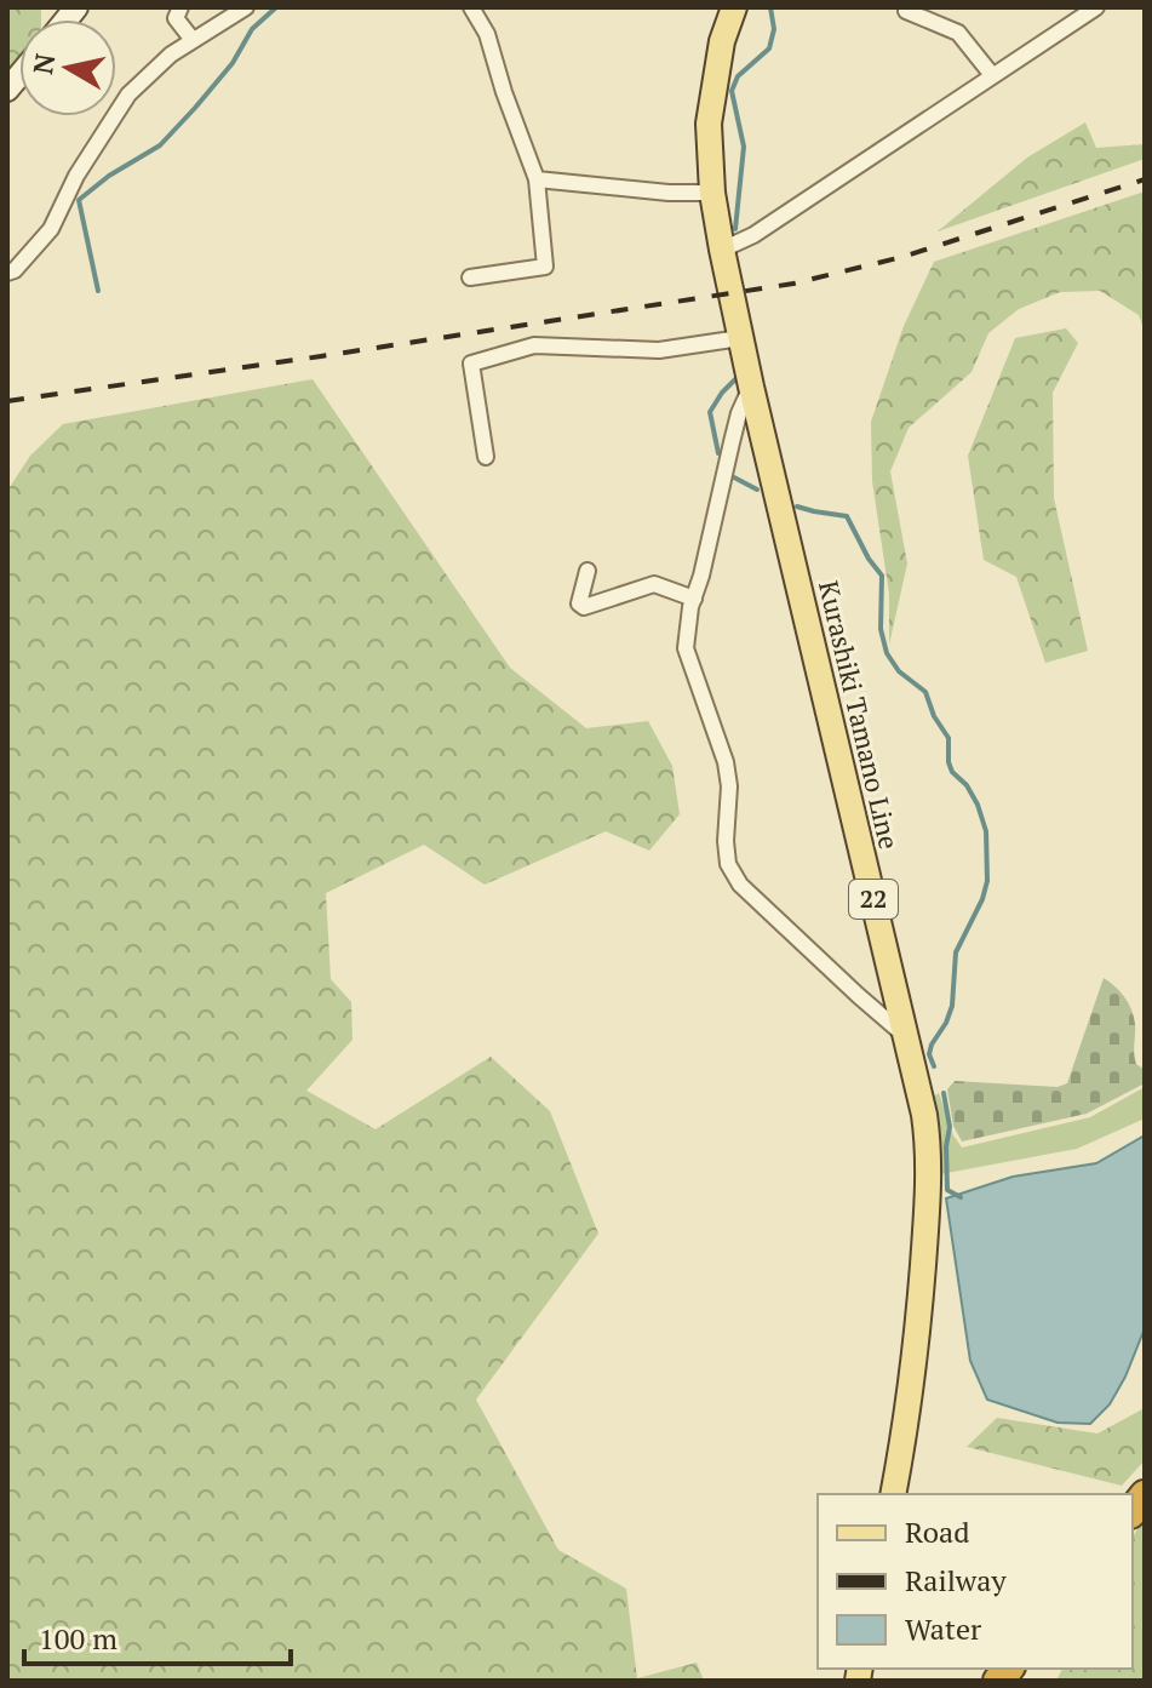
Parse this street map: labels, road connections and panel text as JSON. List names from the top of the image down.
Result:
{
  "streets": {
    "main road": ["Kurashiki Tamano Line", "22"]
  },
  "legend": ["Road", "Railway", "Water"],
  "scale_bar": "100 m",
  "north": "left"
}
